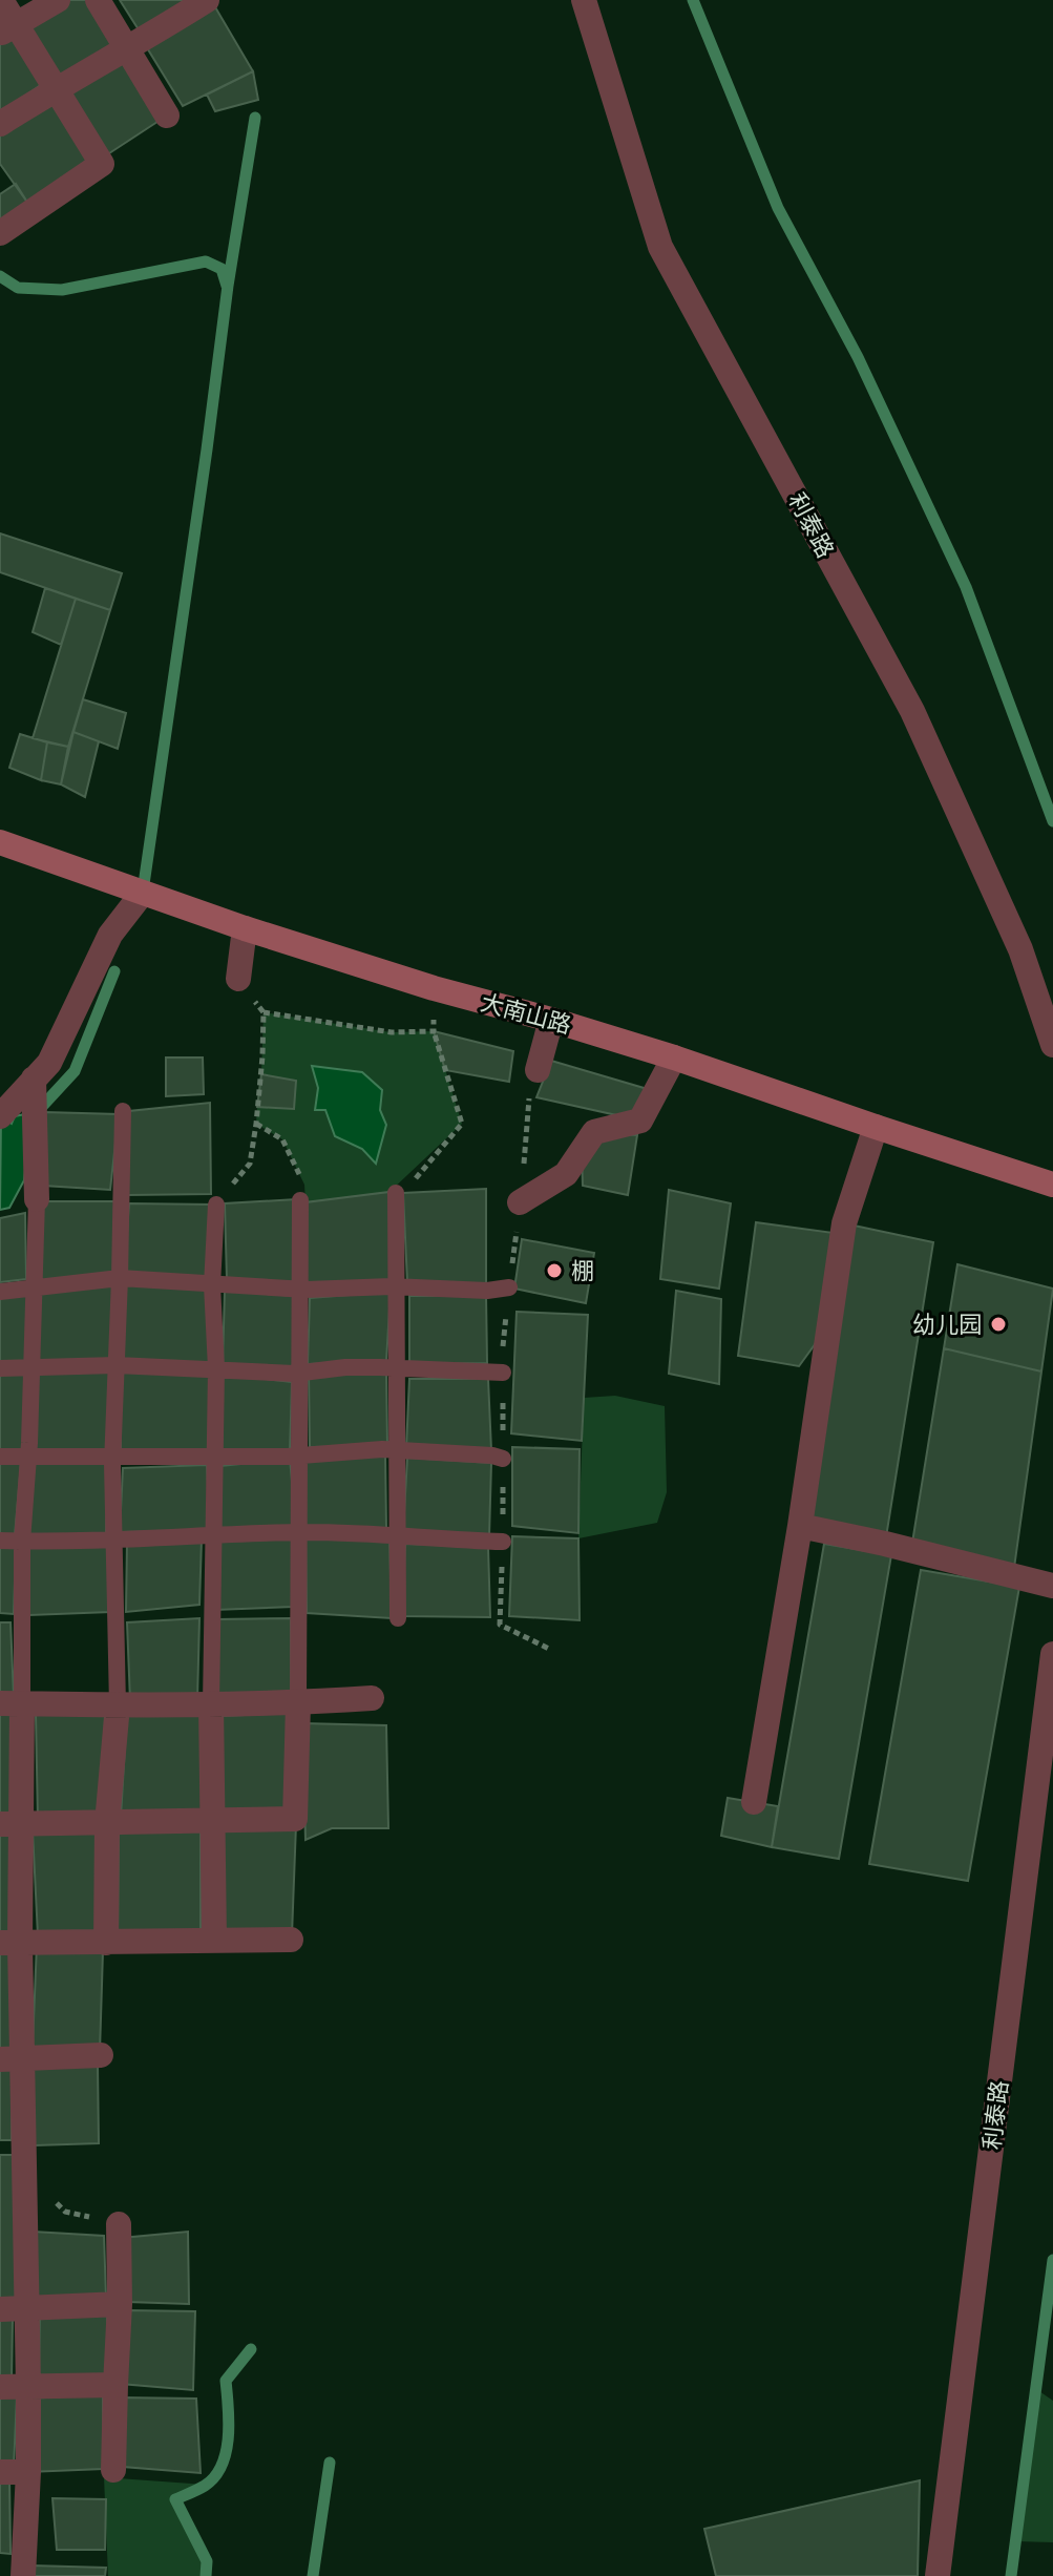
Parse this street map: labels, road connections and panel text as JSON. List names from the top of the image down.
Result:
{
  "streets": {
    "main road": ["大南山路"],
    "street": ["利泰路"]
  },
  "places": ["棚", "幼儿园"]
}
